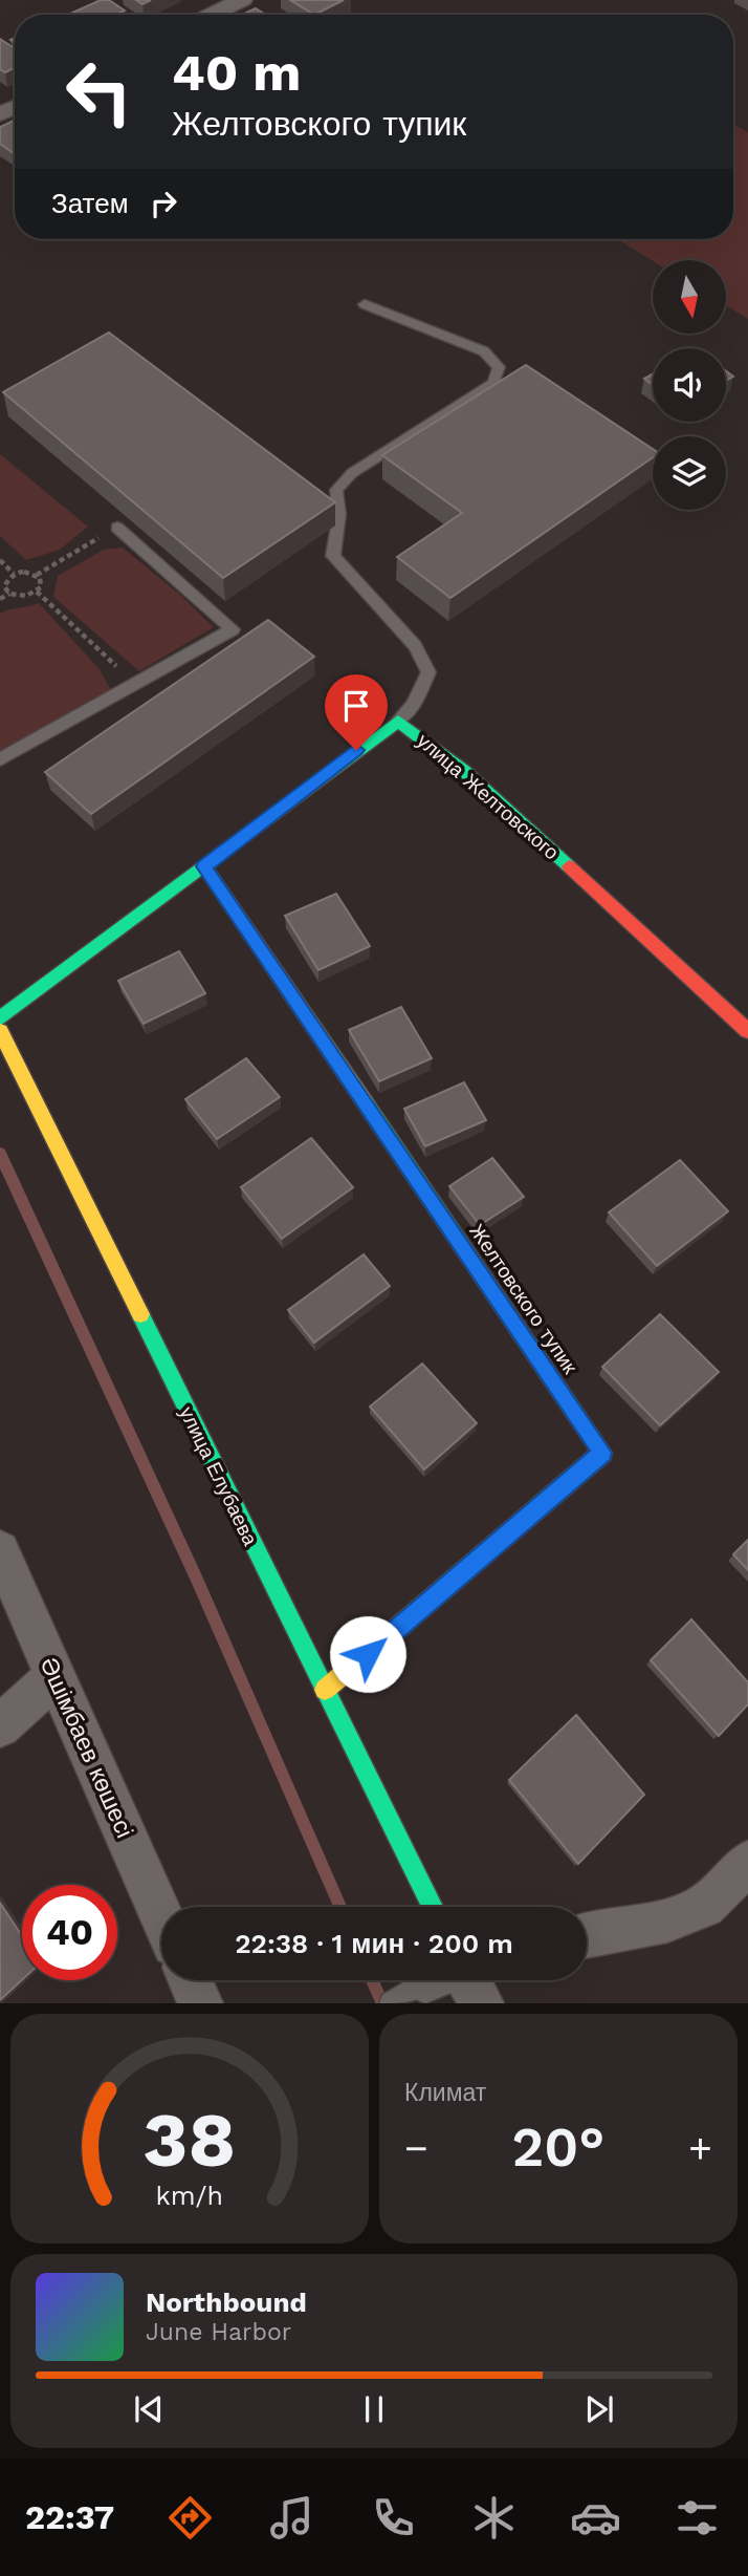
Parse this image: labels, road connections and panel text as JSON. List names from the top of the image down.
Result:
{
  "streets": {
    "street": [
      "улица Желтовского",
      "Желтовского тупик",
      "улица Елубаева",
      "Әшімбаев көшесі"
    ]
  },
  "crossings": [
    ["улица Желтовского", "Желтовского тупик"],
    ["Желтовского тупик", "улица Елубаева"]
  ],
  "north": "bottom",
  "page": {
    "turn": ["40 m", "Желтовского тупик"],
    "then": "Затем",
    "limit": "40",
    "trip": "22:38 · 1 мин · 200 m",
    "tile": "Климат",
    "heat": ["−", "20°", "+"],
    "song": ["Northbound", "June Harbor"],
    "tabs": "22:37",
    "gauge": ["38", "km/h"]
  }
}
